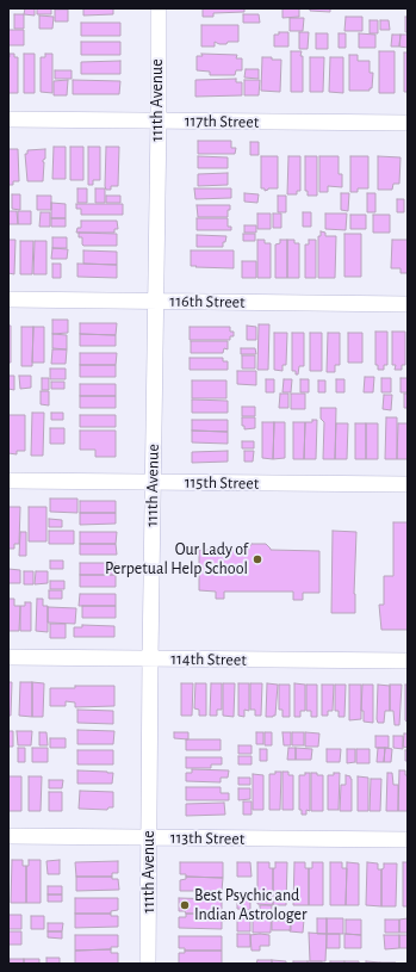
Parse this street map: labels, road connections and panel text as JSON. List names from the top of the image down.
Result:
{
  "streets": {
    "street": [
      "111th Avenue",
      "117th Street",
      "116th Street",
      "115th Street",
      "114th Street",
      "113th Street"
    ]
  },
  "crossings": [
    ["111th Avenue", "117th Street"],
    ["111th Avenue", "116th Street"],
    ["111th Avenue", "115th Street"],
    ["111th Avenue", "114th Street"],
    ["111th Avenue", "113th Street"]
  ],
  "places": ["Our Lady of Perpetual Help School", "Best Psychic and Indian Astrologer"]
}
